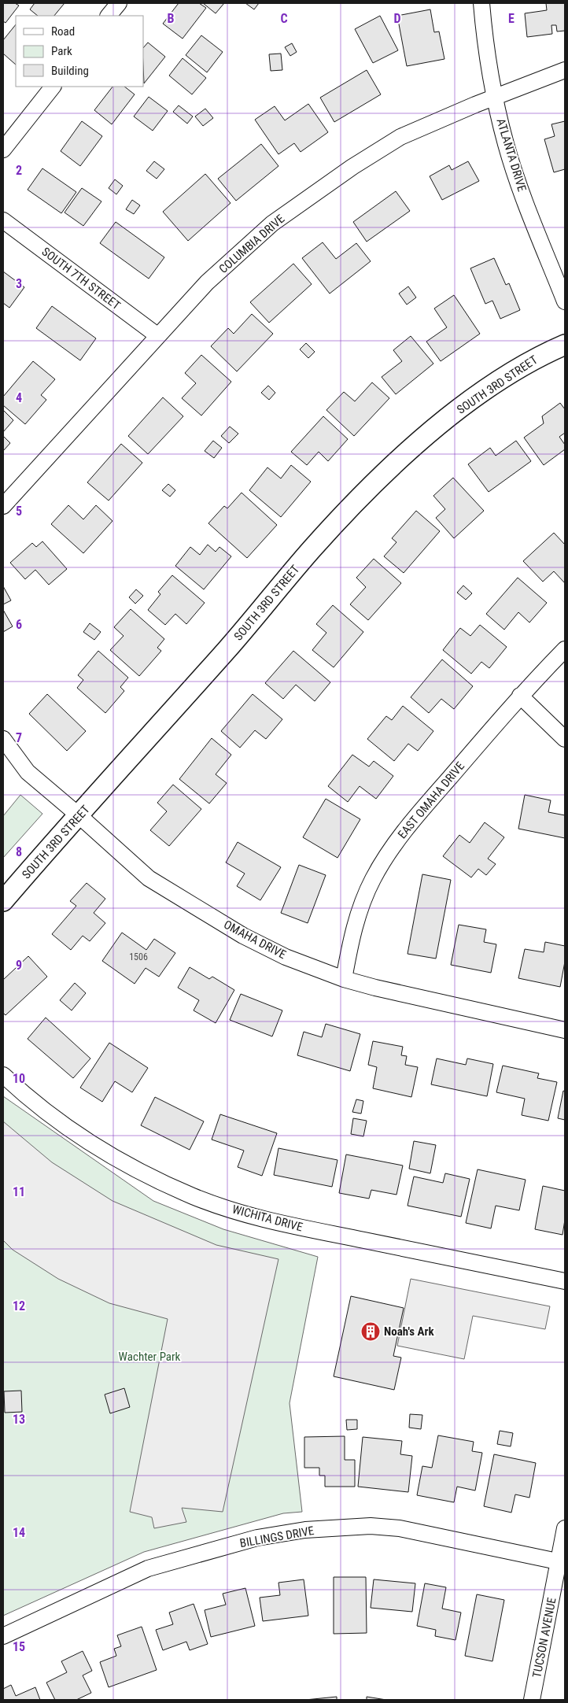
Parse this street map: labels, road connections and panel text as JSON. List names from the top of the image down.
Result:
{
  "streets": {
    "street": [
      "ATLANTA DRIVE",
      "COLUMBIA DRIVE",
      "SOUTH 7TH STREET",
      "SOUTH 3RD STREET",
      "EAST OMAHA DRIVE",
      "OMAHA DRIVE",
      "WICHITA DRIVE",
      "BILLINGS DRIVE",
      "TUCSON AVENUE"
    ]
  },
  "crossings": [
    ["ATLANTA DRIVE", "COLUMBIA DRIVE"],
    ["COLUMBIA DRIVE", "SOUTH 7TH STREET"],
    ["SOUTH 3RD STREET", "OMAHA DRIVE"],
    ["EAST OMAHA DRIVE", "OMAHA DRIVE"],
    ["BILLINGS DRIVE", "TUCSON AVENUE"]
  ],
  "parks": ["Wachter Park"],
  "places": {
    "building": ["Noah's Ark"]
  },
  "house_numbers": ["1506"],
  "legend": ["Road", "Park", "Building"],
  "grid": {
    "columns": [
      "B",
      "C",
      "D",
      "E"
    ],
    "rows": [
      "2",
      "3",
      "4",
      "5",
      "6",
      "7",
      "8",
      "9",
      "10",
      "11",
      "12",
      "13",
      "14",
      "15"
    ]
  }
}
